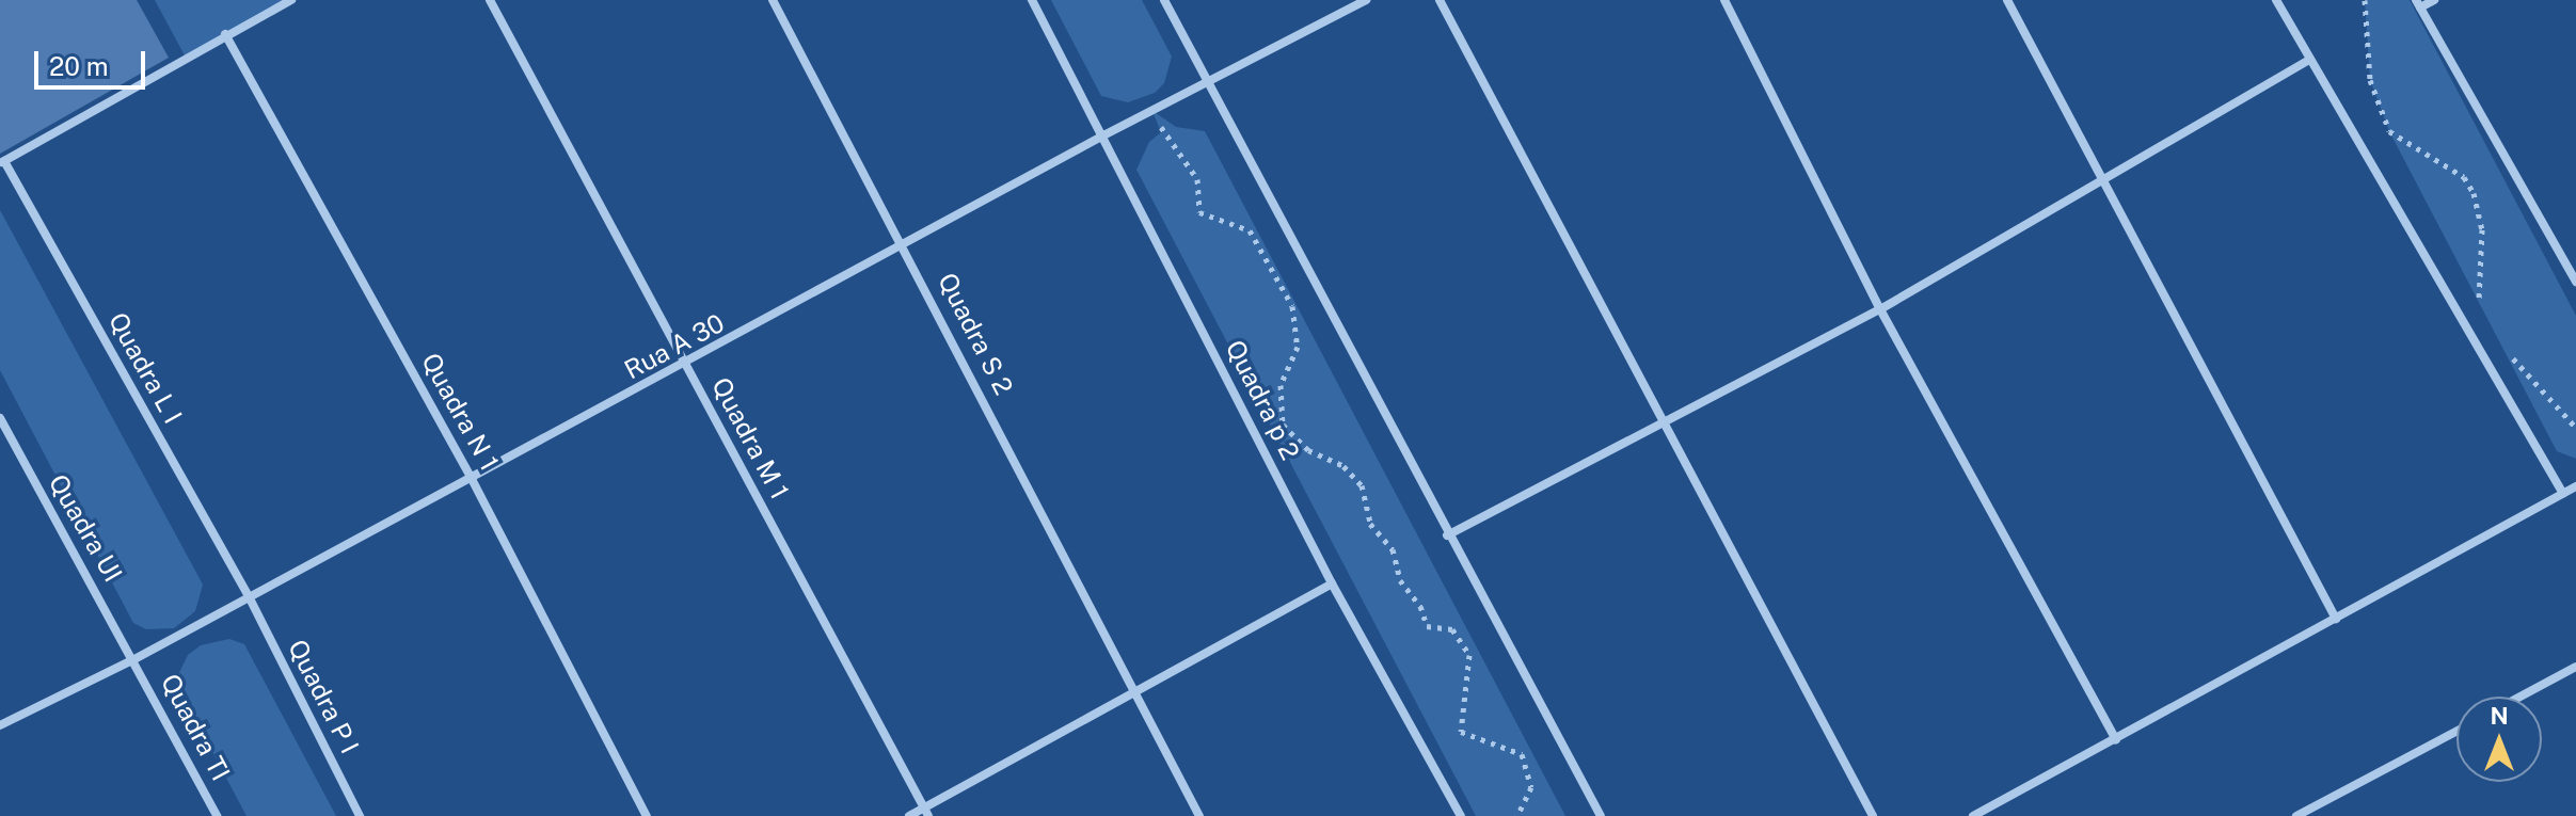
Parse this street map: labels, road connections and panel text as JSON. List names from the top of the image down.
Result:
{
  "streets": {
    "street": [
      "Quadra S 2",
      "Rua A 30",
      "Quadra L I",
      "Quadra p 2",
      "Quadra N 1",
      "Quadra M 1",
      "Quadra UI",
      "Quadra P I",
      "Quadra TI"
    ]
  },
  "crossings": [
    ["Quadra S 2", "Rua A 30"],
    ["Rua A 30", "Quadra L I"],
    ["Rua A 30", "Quadra p 2"],
    ["Rua A 30", "Quadra N 1"],
    ["Rua A 30", "Quadra M 1"],
    ["Rua A 30", "Quadra UI"],
    ["Rua A 30", "Quadra P I"],
    ["Rua A 30", "Quadra TI"],
    ["Quadra L I", "Quadra P I"],
    ["Quadra UI", "Quadra TI"]
  ],
  "scale_bar": "20 m",
  "north": "top"
}
